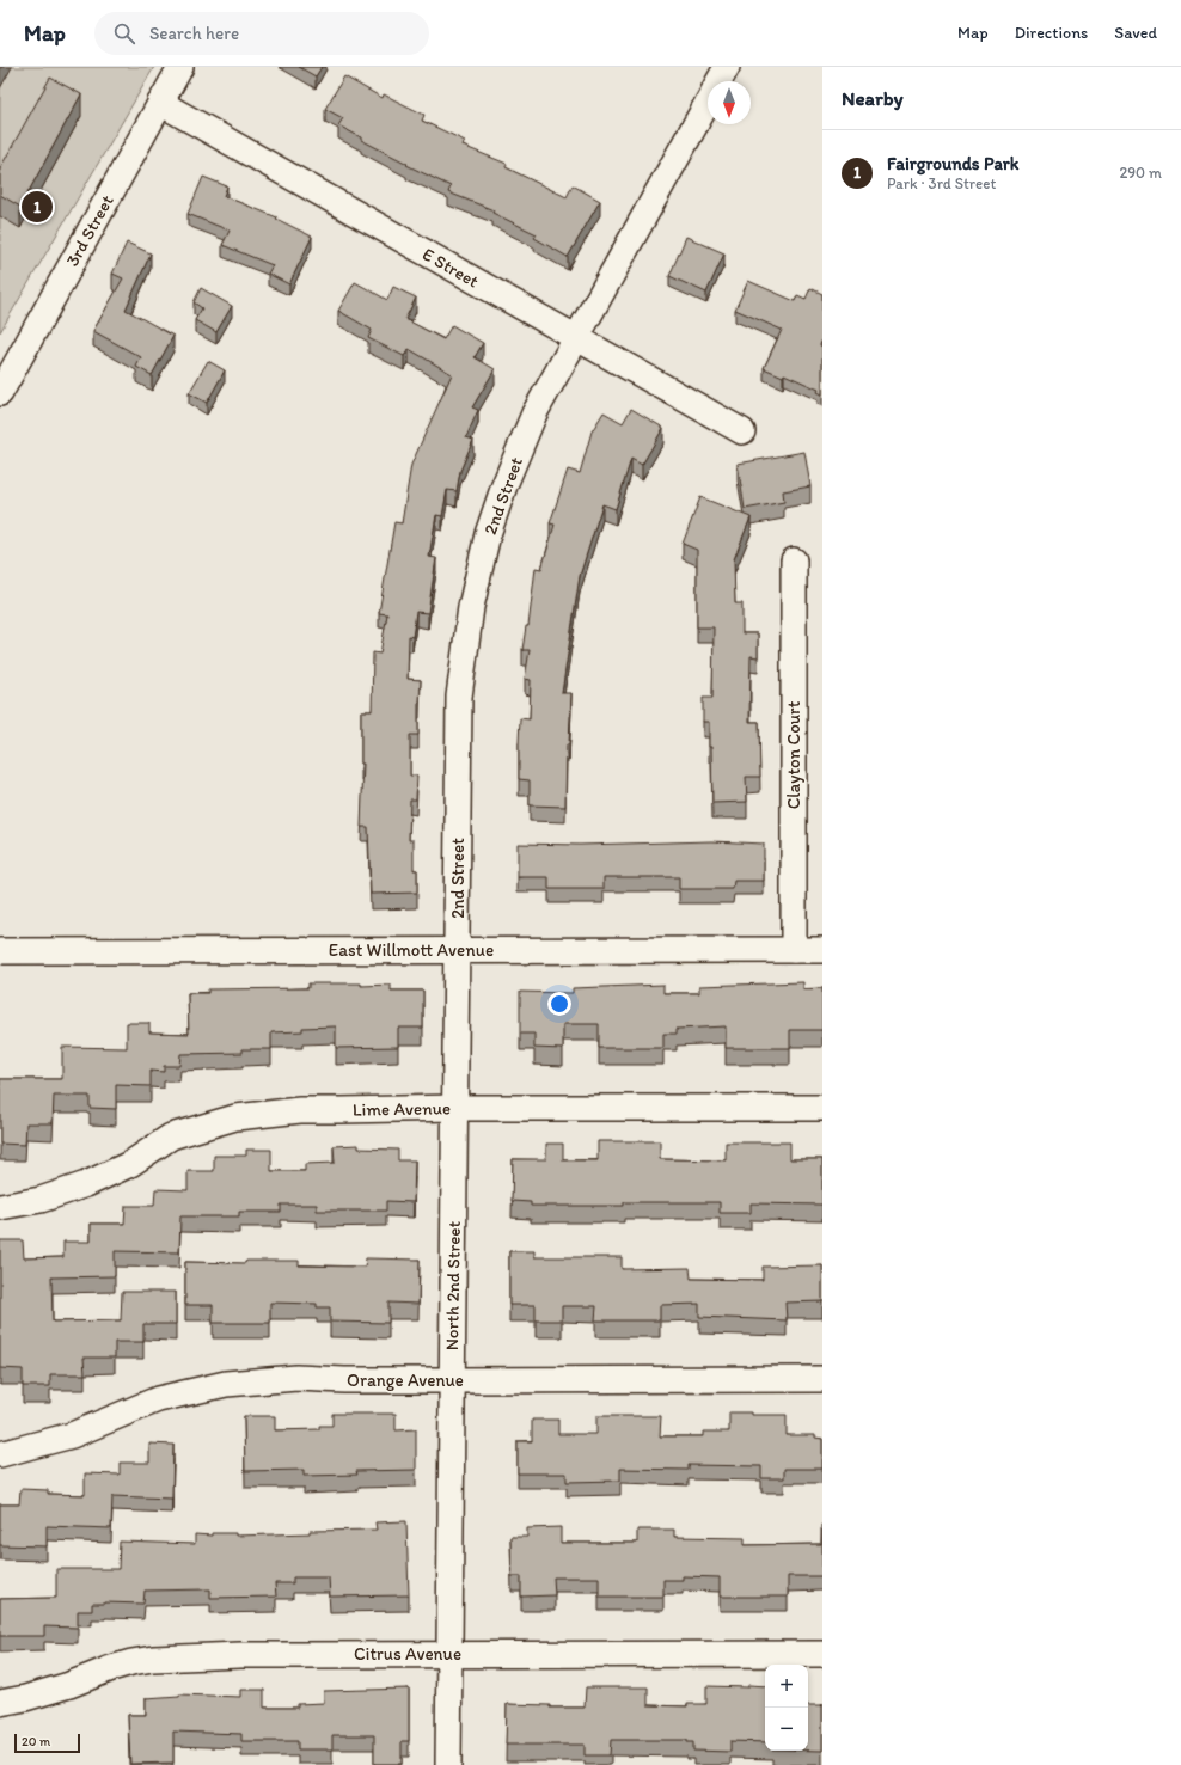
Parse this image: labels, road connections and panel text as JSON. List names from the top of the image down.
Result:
{
  "streets": {
    "street": [
      "3rd Street",
      "E Street",
      "2nd Street",
      "Clayton Court",
      "East Willmott Avenue",
      "Lime Avenue",
      "North 2nd Street",
      "Orange Avenue",
      "Citrus Avenue"
    ]
  },
  "crossings": [
    ["3rd Street", "E Street"],
    ["E Street", "2nd Street"],
    ["2nd Street", "East Willmott Avenue"],
    ["2nd Street", "North 2nd Street"],
    ["Clayton Court", "East Willmott Avenue"],
    ["East Willmott Avenue", "North 2nd Street"],
    ["Lime Avenue", "North 2nd Street"],
    ["North 2nd Street", "Orange Avenue"],
    ["North 2nd Street", "Citrus Avenue"]
  ],
  "scale_bar": "20 m",
  "north": "bottom",
  "page": {
    "header": "Map",
    "search": "Search here",
    "nav": ["Map", "Directions", "Saved"],
    "heading": "Nearby",
    "list": [
      {
        "mark": "1",
        "name": "Fairgrounds Park",
        "note": "Park · 3rd Street",
        "value": "290 m"
      }
    ],
    "pins": "1",
    "map_buttons": ["+", "−"],
    "scale": "20 m"
  }
}
